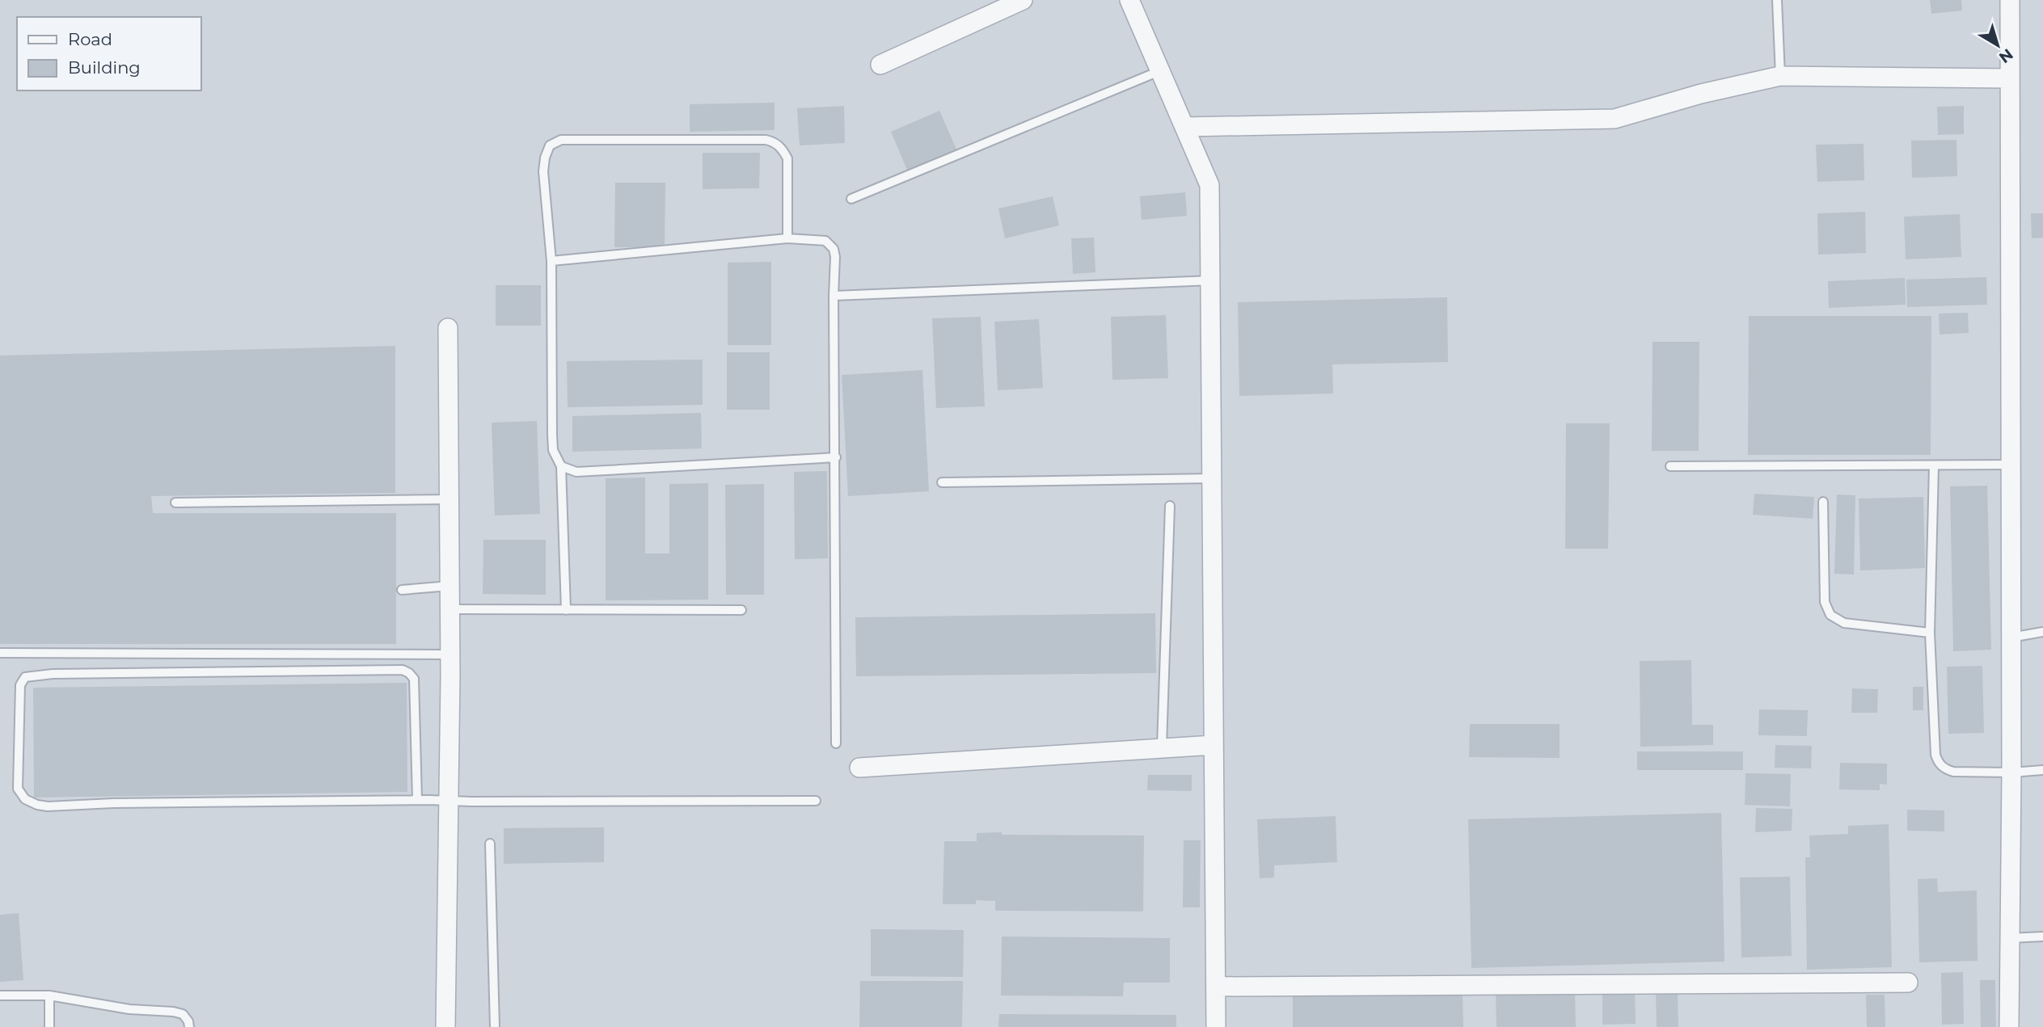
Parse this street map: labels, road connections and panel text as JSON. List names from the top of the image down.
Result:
{
  "legend": ["Road", "Building"],
  "north": "bottom right"
}
